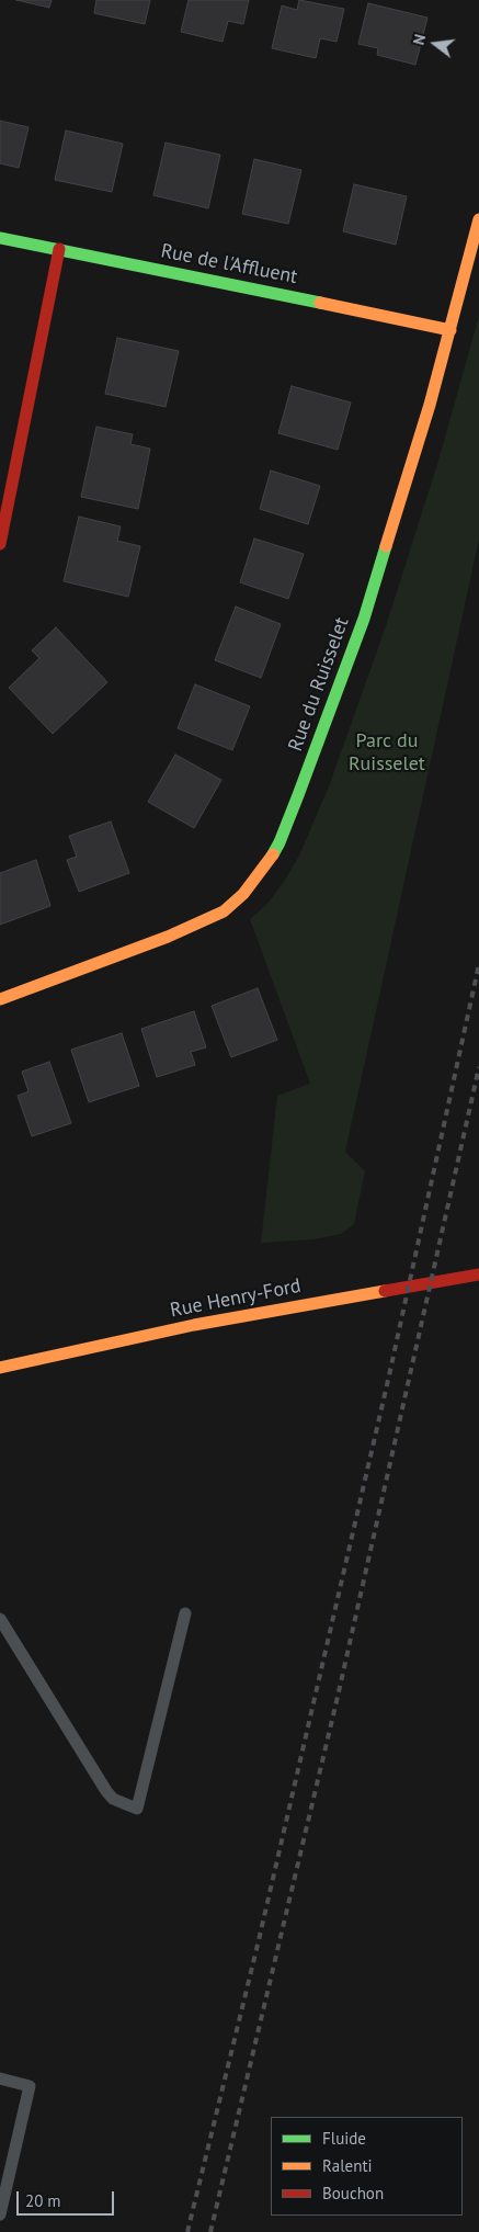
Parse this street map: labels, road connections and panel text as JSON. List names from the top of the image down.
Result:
{
  "streets": {
    "street": ["Rue de l'Affluent", "Rue du Ruisselet", "Rue Henry-Ford"]
  },
  "crossings": [
    ["Rue de l'Affluent", "Rue du Ruisselet"]
  ],
  "parks": ["Parc du Ruisselet"],
  "legend": ["Fluide", "Ralenti", "Bouchon"],
  "scale_bar": "20 m",
  "north": "left"
}
